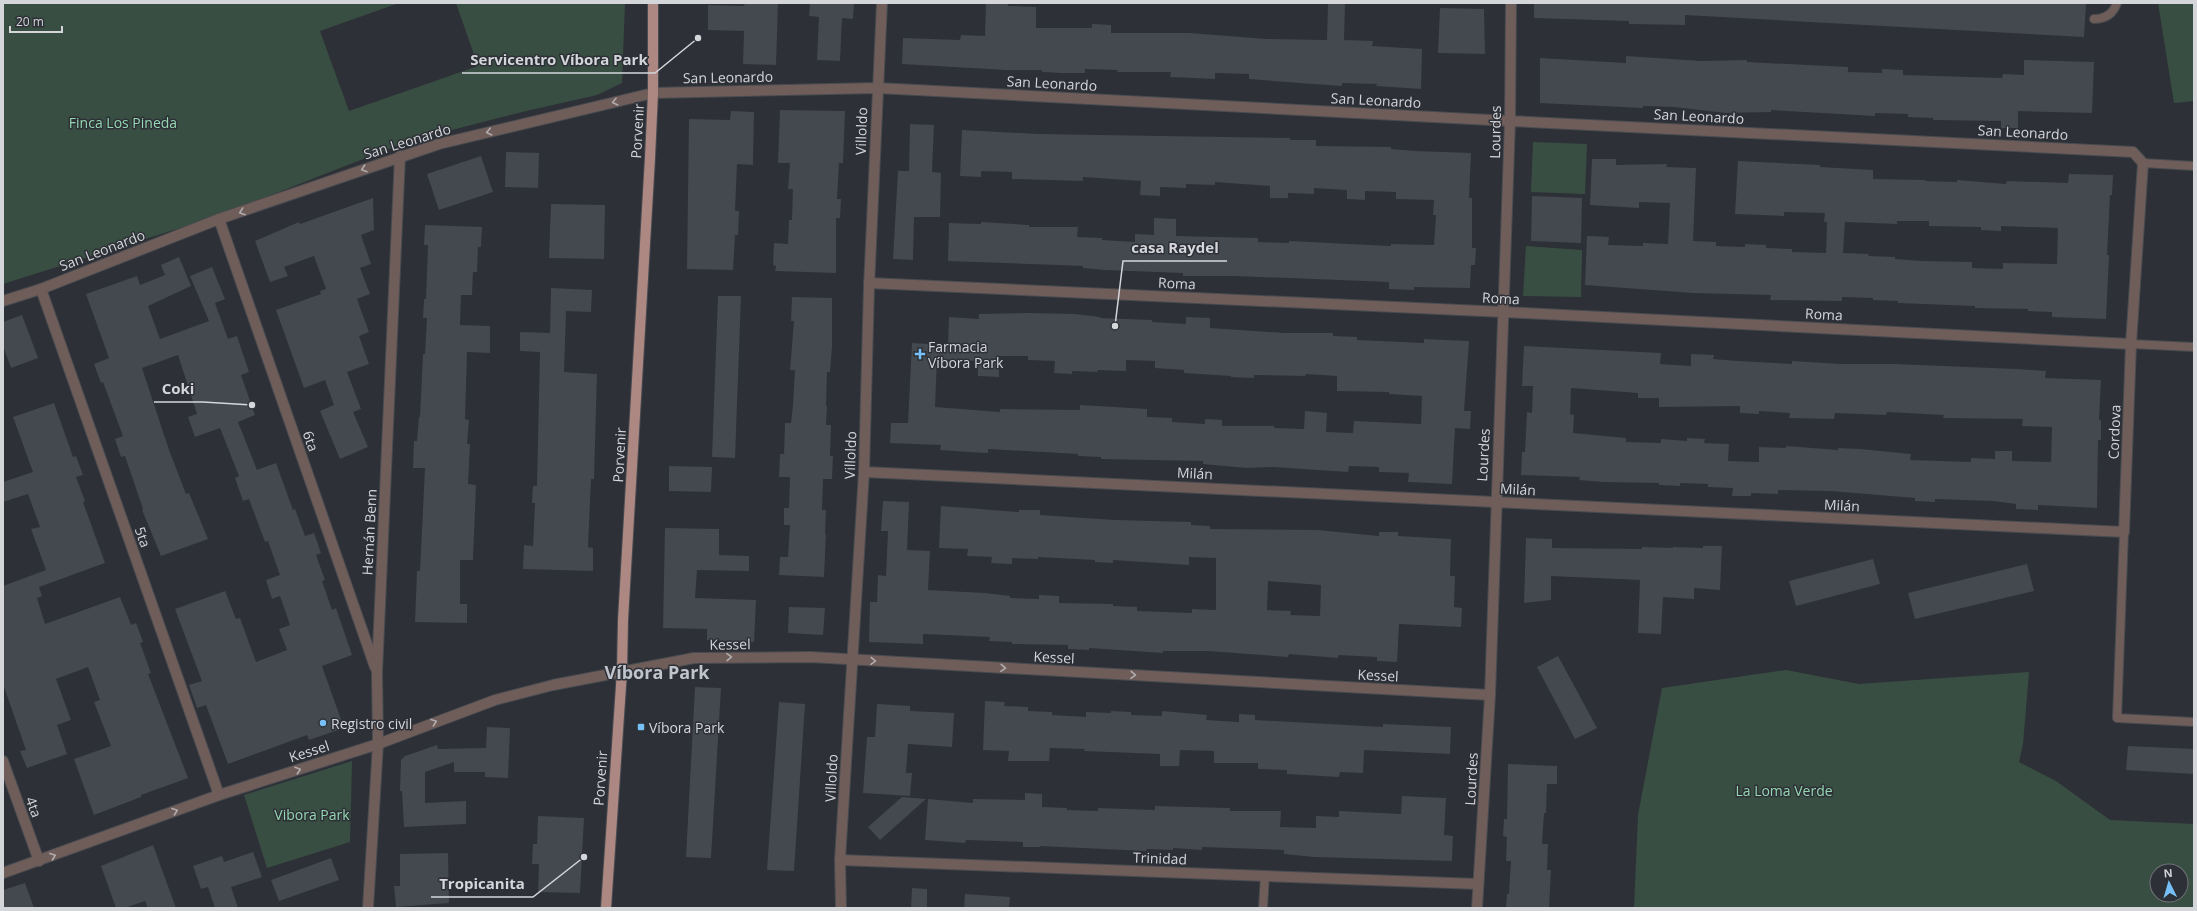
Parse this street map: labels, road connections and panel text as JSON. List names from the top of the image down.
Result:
{
  "streets": {
    "main road": ["Porvenir"],
    "street": [
      "San Leonardo",
      "Villoldo",
      "Lourdes",
      "Roma",
      "Cordova",
      "6ta",
      "Milán",
      "Hernán Benn",
      "5ta",
      "Kessel",
      "4ta",
      "Trinidad"
    ]
  },
  "crossings": [
    ["San Leonardo", "Porvenir"],
    ["San Leonardo", "Villoldo"],
    ["San Leonardo", "Lourdes"],
    ["San Leonardo", "Cordova"],
    ["San Leonardo", "6ta"],
    ["San Leonardo", "Hernán Benn"],
    ["San Leonardo", "5ta"],
    ["Porvenir", "Kessel"],
    ["Villoldo", "Roma"],
    ["Villoldo", "Milán"],
    ["Villoldo", "Kessel"],
    ["Villoldo", "Trinidad"],
    ["Lourdes", "Roma"],
    ["Lourdes", "Milán"],
    ["Lourdes", "Kessel"],
    ["Lourdes", "Trinidad"],
    ["Roma", "Cordova"],
    ["Cordova", "Milán"],
    ["6ta", "Hernán Benn"],
    ["Hernán Benn", "Kessel"],
    ["5ta", "Kessel"],
    ["Kessel", "4ta"]
  ],
  "one_way": ["Kessel"],
  "districts": ["Víbora Park"],
  "parks": ["Finca Los Pineda", "La Loma Verde", "Vibora Park"],
  "places": {
    "other": [
      "Servicentro Víbora Park",
      "casa Raydel",
      "Coki",
      "Registro civil",
      "Tropicanita"
    ],
    "health": ["Farmacia Víbora Park"],
    "transit": ["Víbora Park"]
  },
  "scale_bar": "20 m",
  "north": "top"
}
